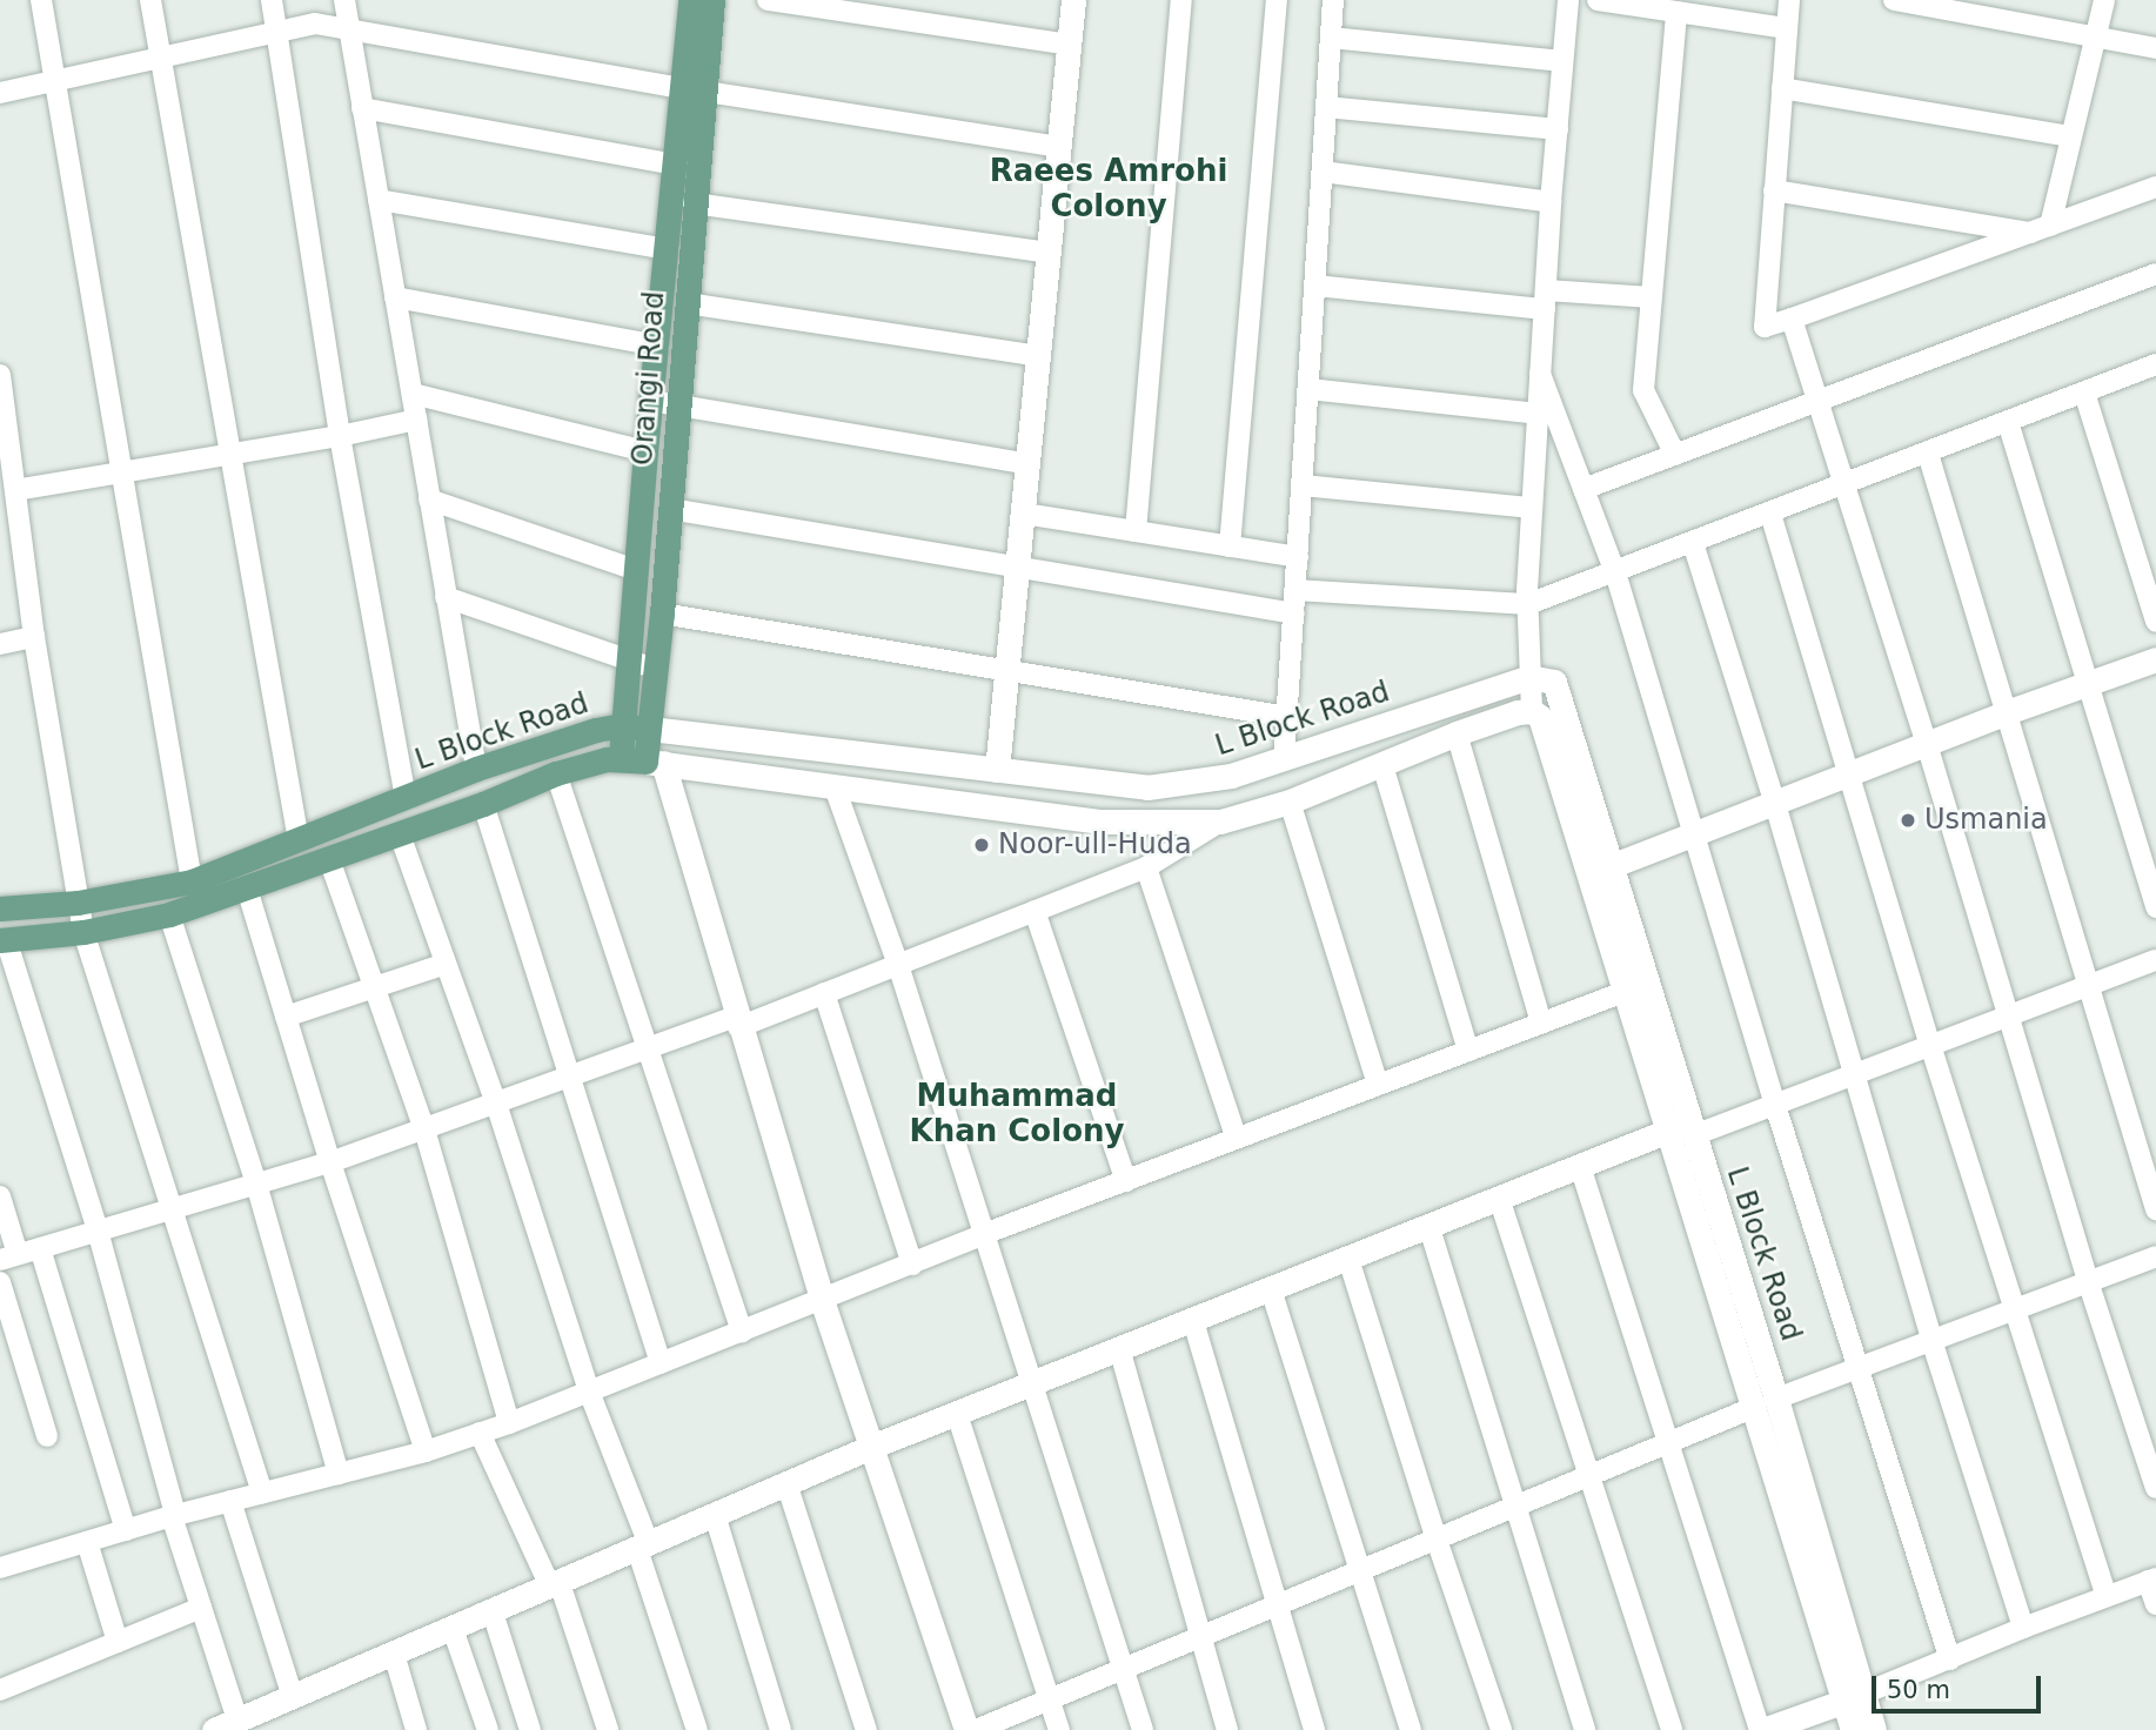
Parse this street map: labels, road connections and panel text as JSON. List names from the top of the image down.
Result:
{
  "streets": {
    "main road": ["Orangi Road", "L Block Road"]
  },
  "crossings": [
    ["Orangi Road", "L Block Road"]
  ],
  "districts": ["Raees Amrohi Colony", "Muhammad Khan Colony"],
  "places": ["Usmania", "Noor-ull-Huda"],
  "scale_bar": "50 m"
}
